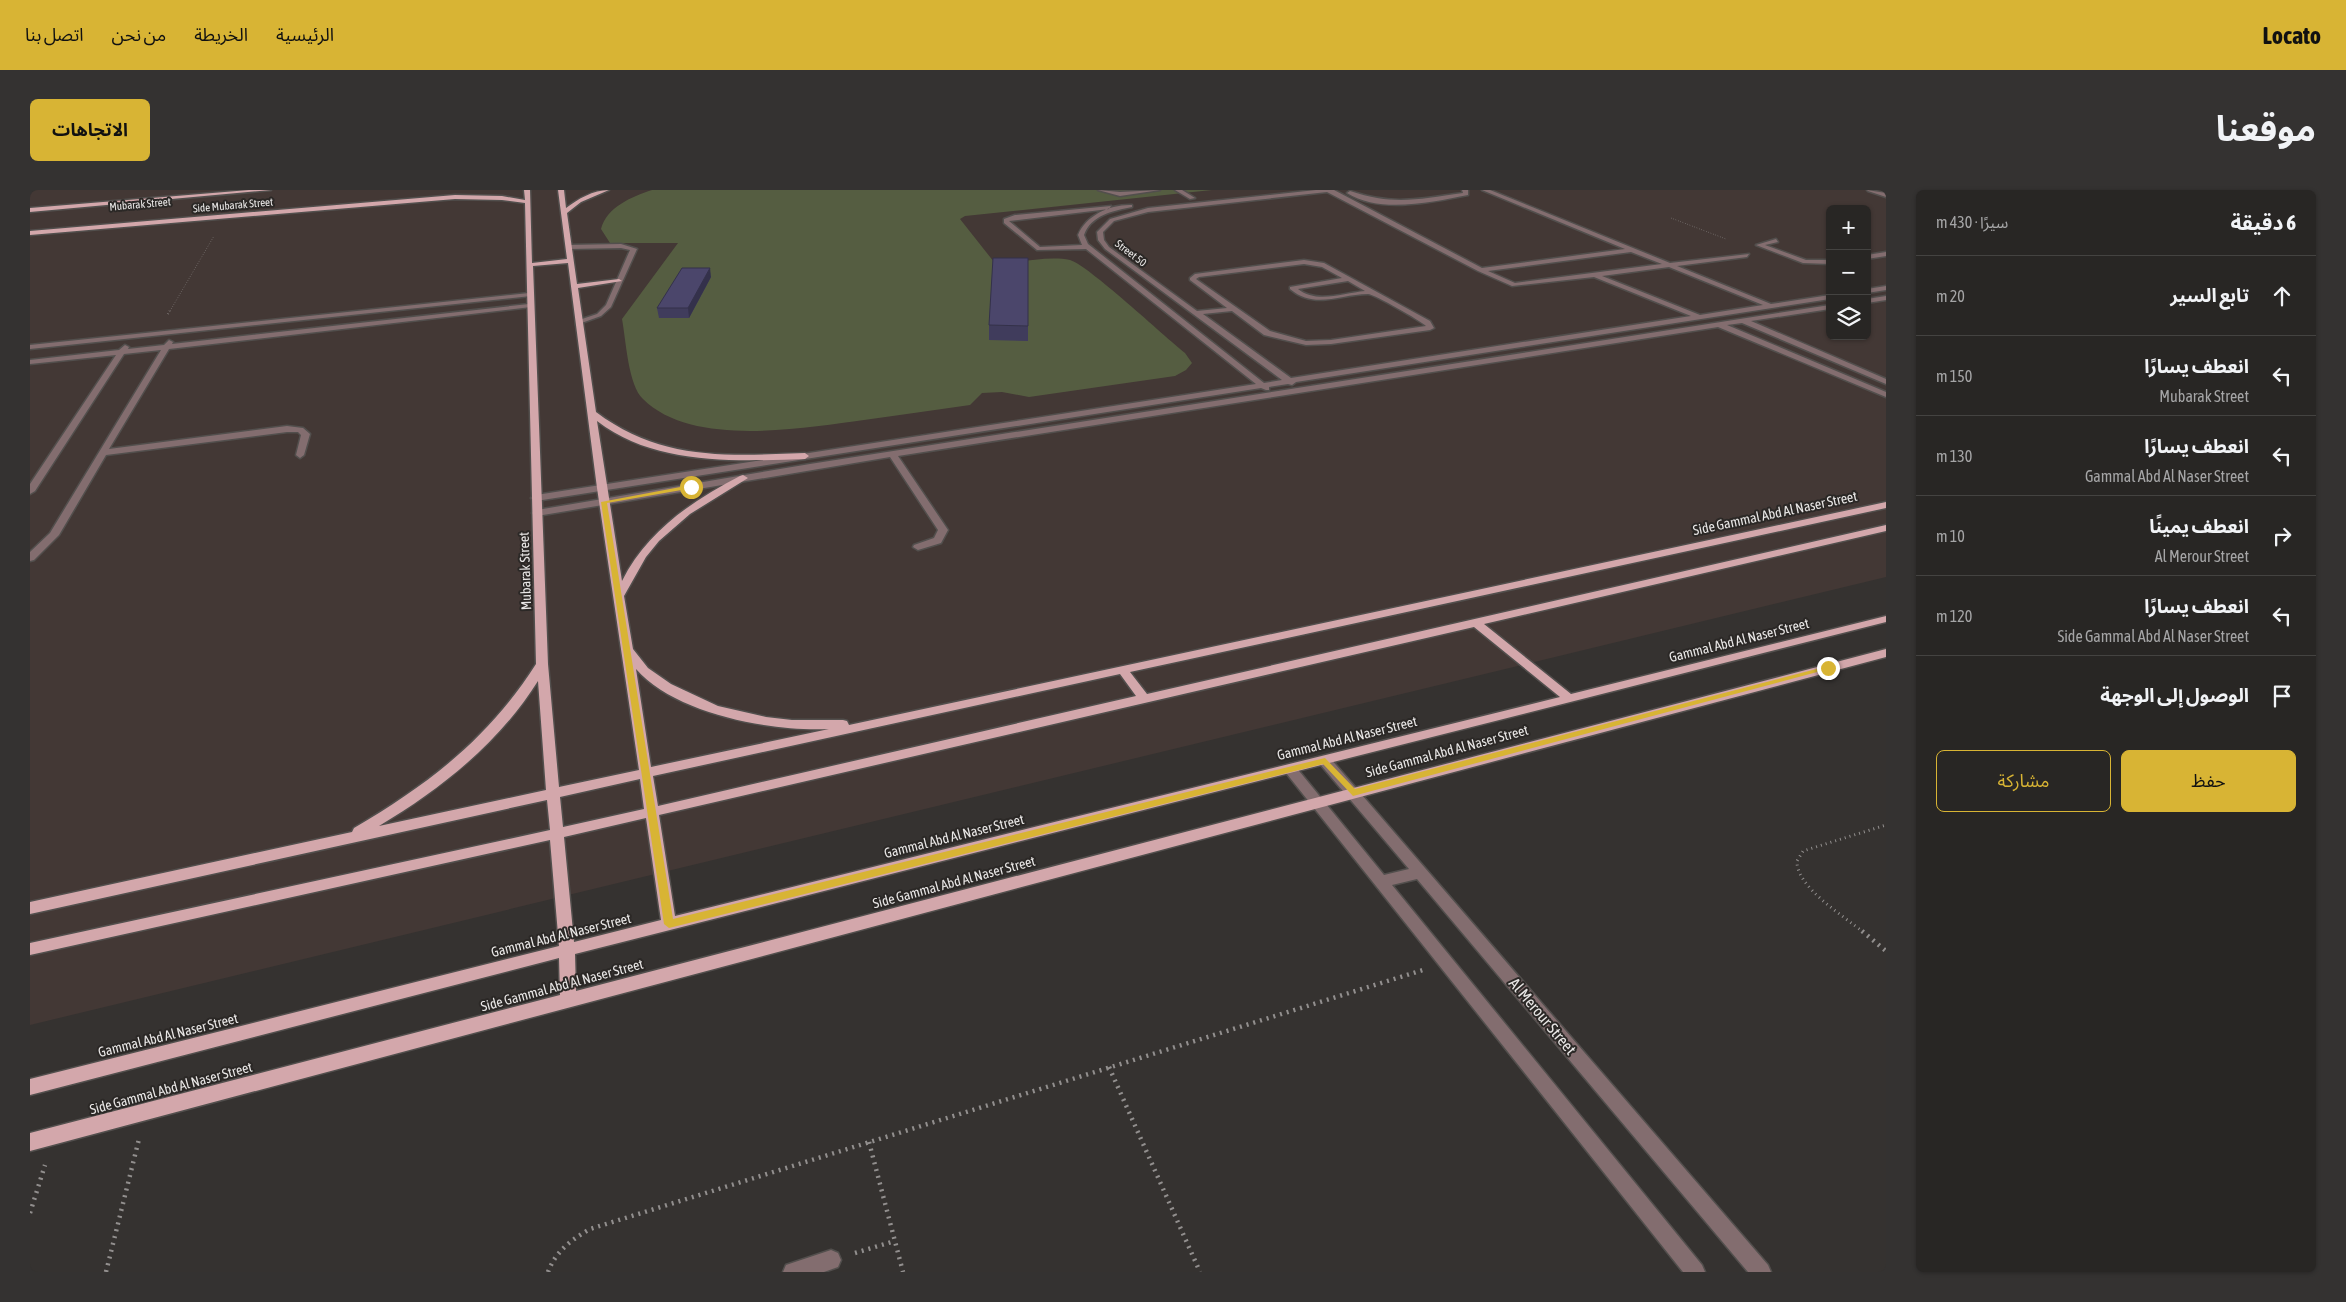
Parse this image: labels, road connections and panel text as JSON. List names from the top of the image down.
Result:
{
  "streets": {
    "main road": [
      "Mubarak Street",
      "Side Mubarak Street",
      "Side Gammal Abd Al Naser Street",
      "Gammal Abd Al Naser Street"
    ],
    "street": ["Street 50", "Al Merour Street"]
  },
  "crossings": [
    ["Mubarak Street", "Side Mubarak Street"],
    ["Mubarak Street", "Side Gammal Abd Al Naser Street"],
    ["Mubarak Street", "Gammal Abd Al Naser Street"],
    ["Side Gammal Abd Al Naser Street", "Al Merour Street"],
    ["Gammal Abd Al Naser Street", "Al Merour Street"]
  ],
  "page": {
    "header": "Locato",
    "nav": [
      "الرئيسية",
      "الخريطة",
      "من نحن",
      "اتصل بنا"
    ],
    "title": "موقعنا",
    "buttons": [
      "الاتجاهات",
      ["حفظ", "مشاركة"]
    ],
    "heading": ["6 دقيقة", "سيرًا · 430 m"],
    "map_buttons": ["+", "−"],
    "list": [
      ["تابع السير", "20 m"],
      ["انعطف يسارًا", "Mubarak Street", "150 m"],
      ["انعطف يسارًا", "Gammal Abd Al Naser Street", "130 m"],
      ["انعطف يمينًا", "Al Merour Street", "10 m"],
      ["انعطف يسارًا", "Side Gammal Abd Al Naser Street", "120 m"],
      "الوصول إلى الوجهة"
    ]
  }
}
